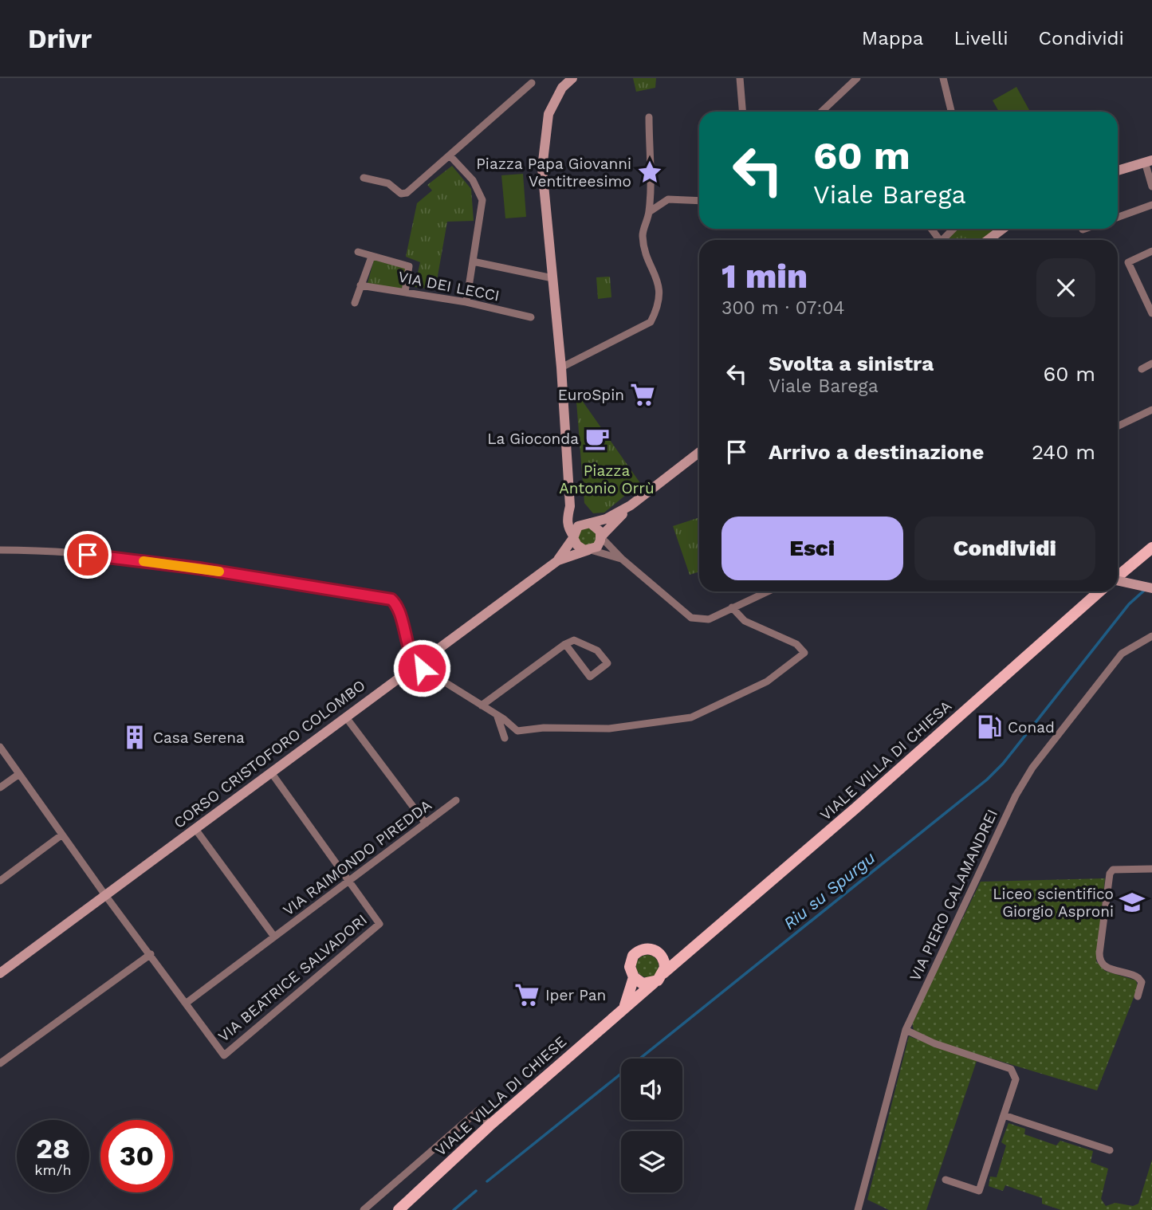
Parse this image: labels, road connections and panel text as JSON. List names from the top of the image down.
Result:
{
  "streets": {
    "main road": ["VIALE VILLA DI CHIESA", "VIALE VILLA DI CHIESE"],
    "street": [
      "VIA DEI LECCI",
      "CORSO CRISTOFORO COLOMBO",
      "VIA RAIMONDO PIREDDA",
      "VIA PIERO CALAMANDREI",
      "VIA BEATRICE SALVADORI"
    ]
  },
  "crossings": [
    ["CORSO CRISTOFORO COLOMBO", "VIA BEATRICE SALVADORI"],
    ["VIALE VILLA DI CHIESA", "VIALE VILLA DI CHIESE"],
    ["VIA RAIMONDO PIREDDA", "VIA BEATRICE SALVADORI"]
  ],
  "water": ["Riu su Spurgu"],
  "parks": ["Piazza Antonio Orrù"],
  "places": {
    "place": ["Piazza Papa Giovanni Ventitreesimo"],
    "supermarket": ["EuroSpin", "Iper Pan"],
    "cafe": ["La Gioconda"],
    "fuel station": ["Conad"],
    "building": ["Casa Serena"],
    "school or university": ["Liceo scientifico Giorgio Asproni"]
  },
  "page": {
    "header": "Drivr",
    "nav": ["Mappa", "Livelli", "Condividi"],
    "turn": ["60 m", "Viale Barega"],
    "heading": ["1 min", "300 m · 07:04"],
    "list": [
      {
        "name": "Svolta a sinistra",
        "note": "Viale Barega",
        "value": "60 m"
      },
      {
        "name": "Arrivo a destinazione",
        "value": "240 m"
      }
    ],
    "buttons": ["Esci", "Condividi"],
    "speed": "28 km/h",
    "limit": "30"
  }
}
